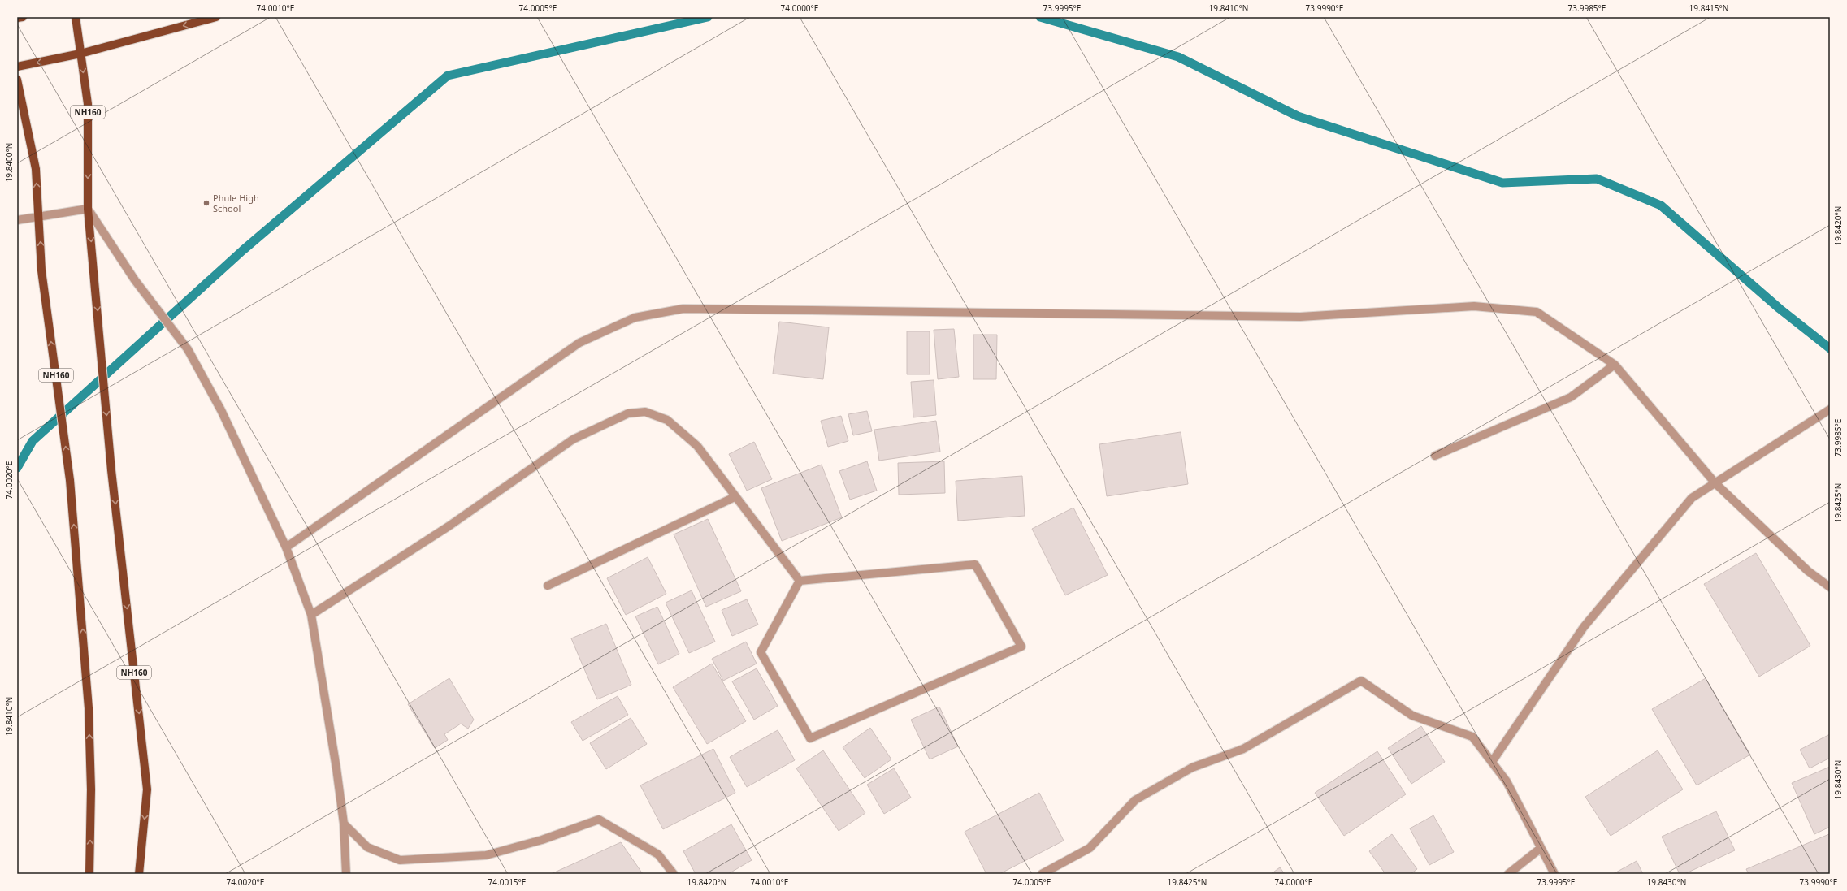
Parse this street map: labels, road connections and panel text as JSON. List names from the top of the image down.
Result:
{
  "streets": {
    "main road": ["NH160"]
  },
  "places": ["Phule High School"],
  "coordinates": [
    "74.0010°E",
    "74.0005°E",
    "74.0000°E",
    "73.9995°E",
    "19.8410°N",
    "73.9990°E",
    "73.9985°E",
    "19.8415°N",
    "19.8400°N",
    "19.8420°N",
    "74.0020°E",
    "19.8425°N",
    "19.8430°N",
    "74.0015°E"
  ]
}
